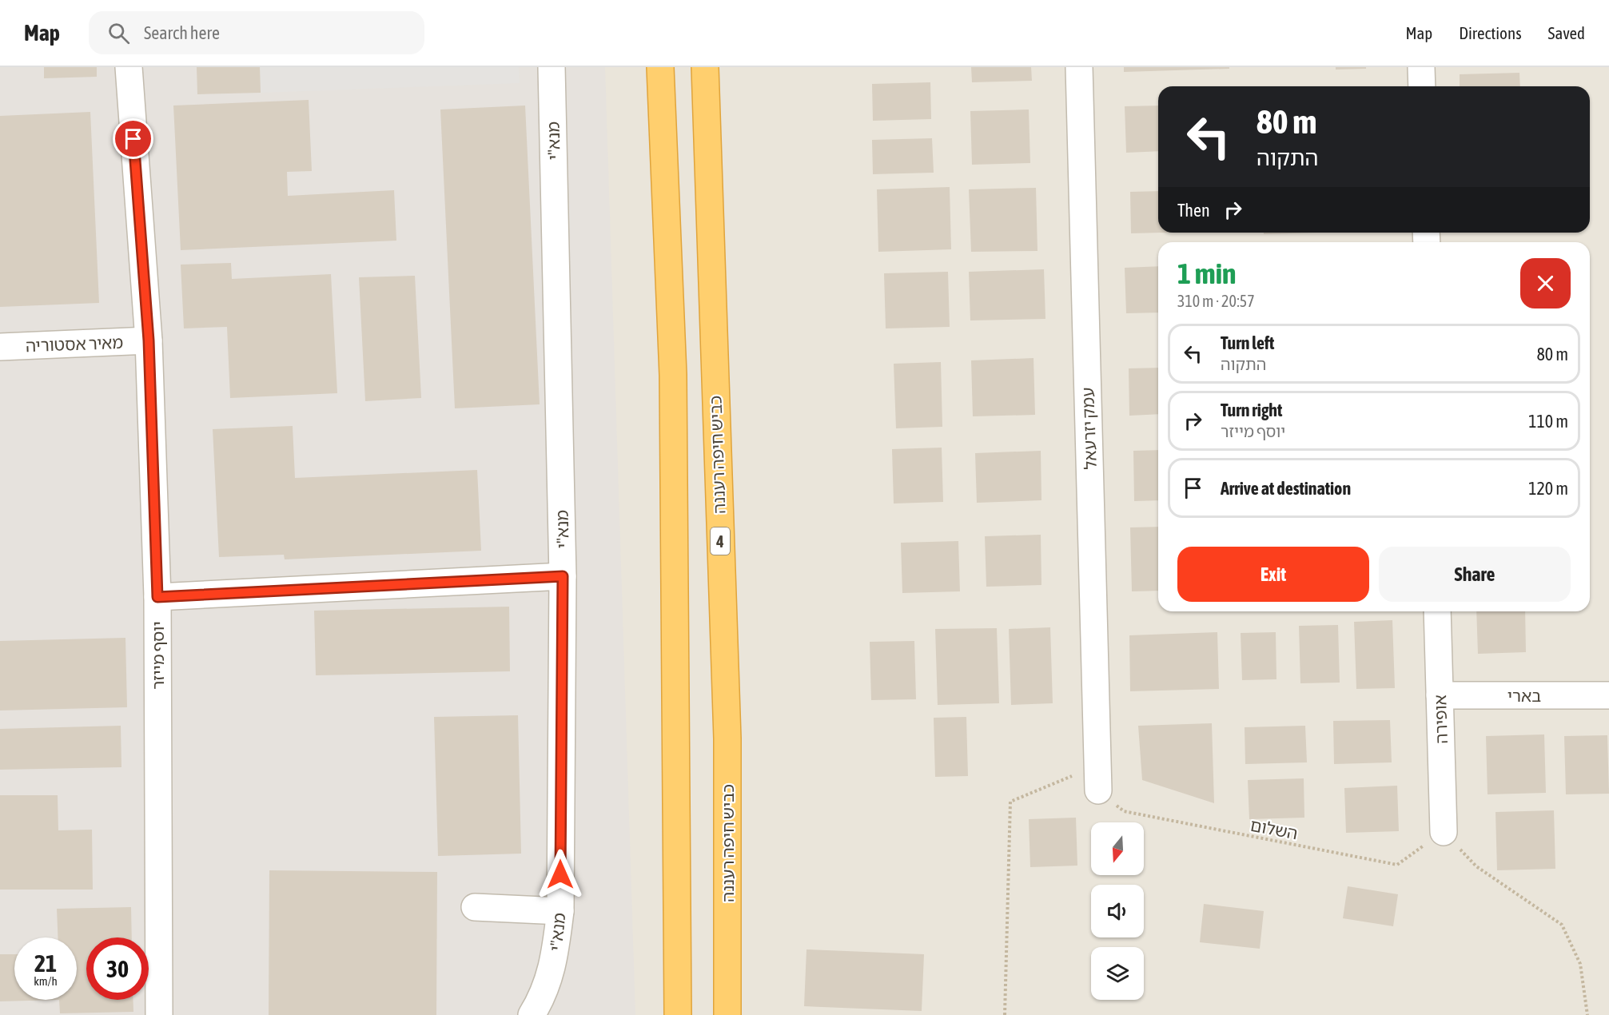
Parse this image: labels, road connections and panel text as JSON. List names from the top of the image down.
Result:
{
  "streets": {
    "highway": ["כביש חיפה רעננה", "4"],
    "street": [
      "מנא\"י",
      "מאיר אסטוריה",
      "עמק יזרעאל",
      "יוסף מייזר",
      "בארי",
      "אופירה"
    ],
    "path": ["השלום"]
  },
  "crossings": [
    ["מאיר אסטוריה", "יוסף מייזר"],
    ["עמק יזרעאל", "השלום"],
    ["בארי", "אופירה"],
    ["אופירה", "השלום"]
  ],
  "north": "bottom",
  "page": {
    "header": "Map",
    "search": "Search here",
    "nav": ["Map", "Directions", "Saved"],
    "turn": ["80 m", "התקוה"],
    "then": "Then",
    "heading": ["1 min", "310 m · 20:57"],
    "list": [
      {
        "name": "Turn left",
        "note": "התקוה",
        "value": "80 m"
      },
      {
        "name": "Turn right",
        "note": "יוסף מייזר",
        "value": "110 m"
      },
      {
        "name": "Arrive at destination",
        "value": "120 m"
      }
    ],
    "buttons": ["Exit", "Share"],
    "speed": "21 km/h",
    "limit": "30"
  }
}
